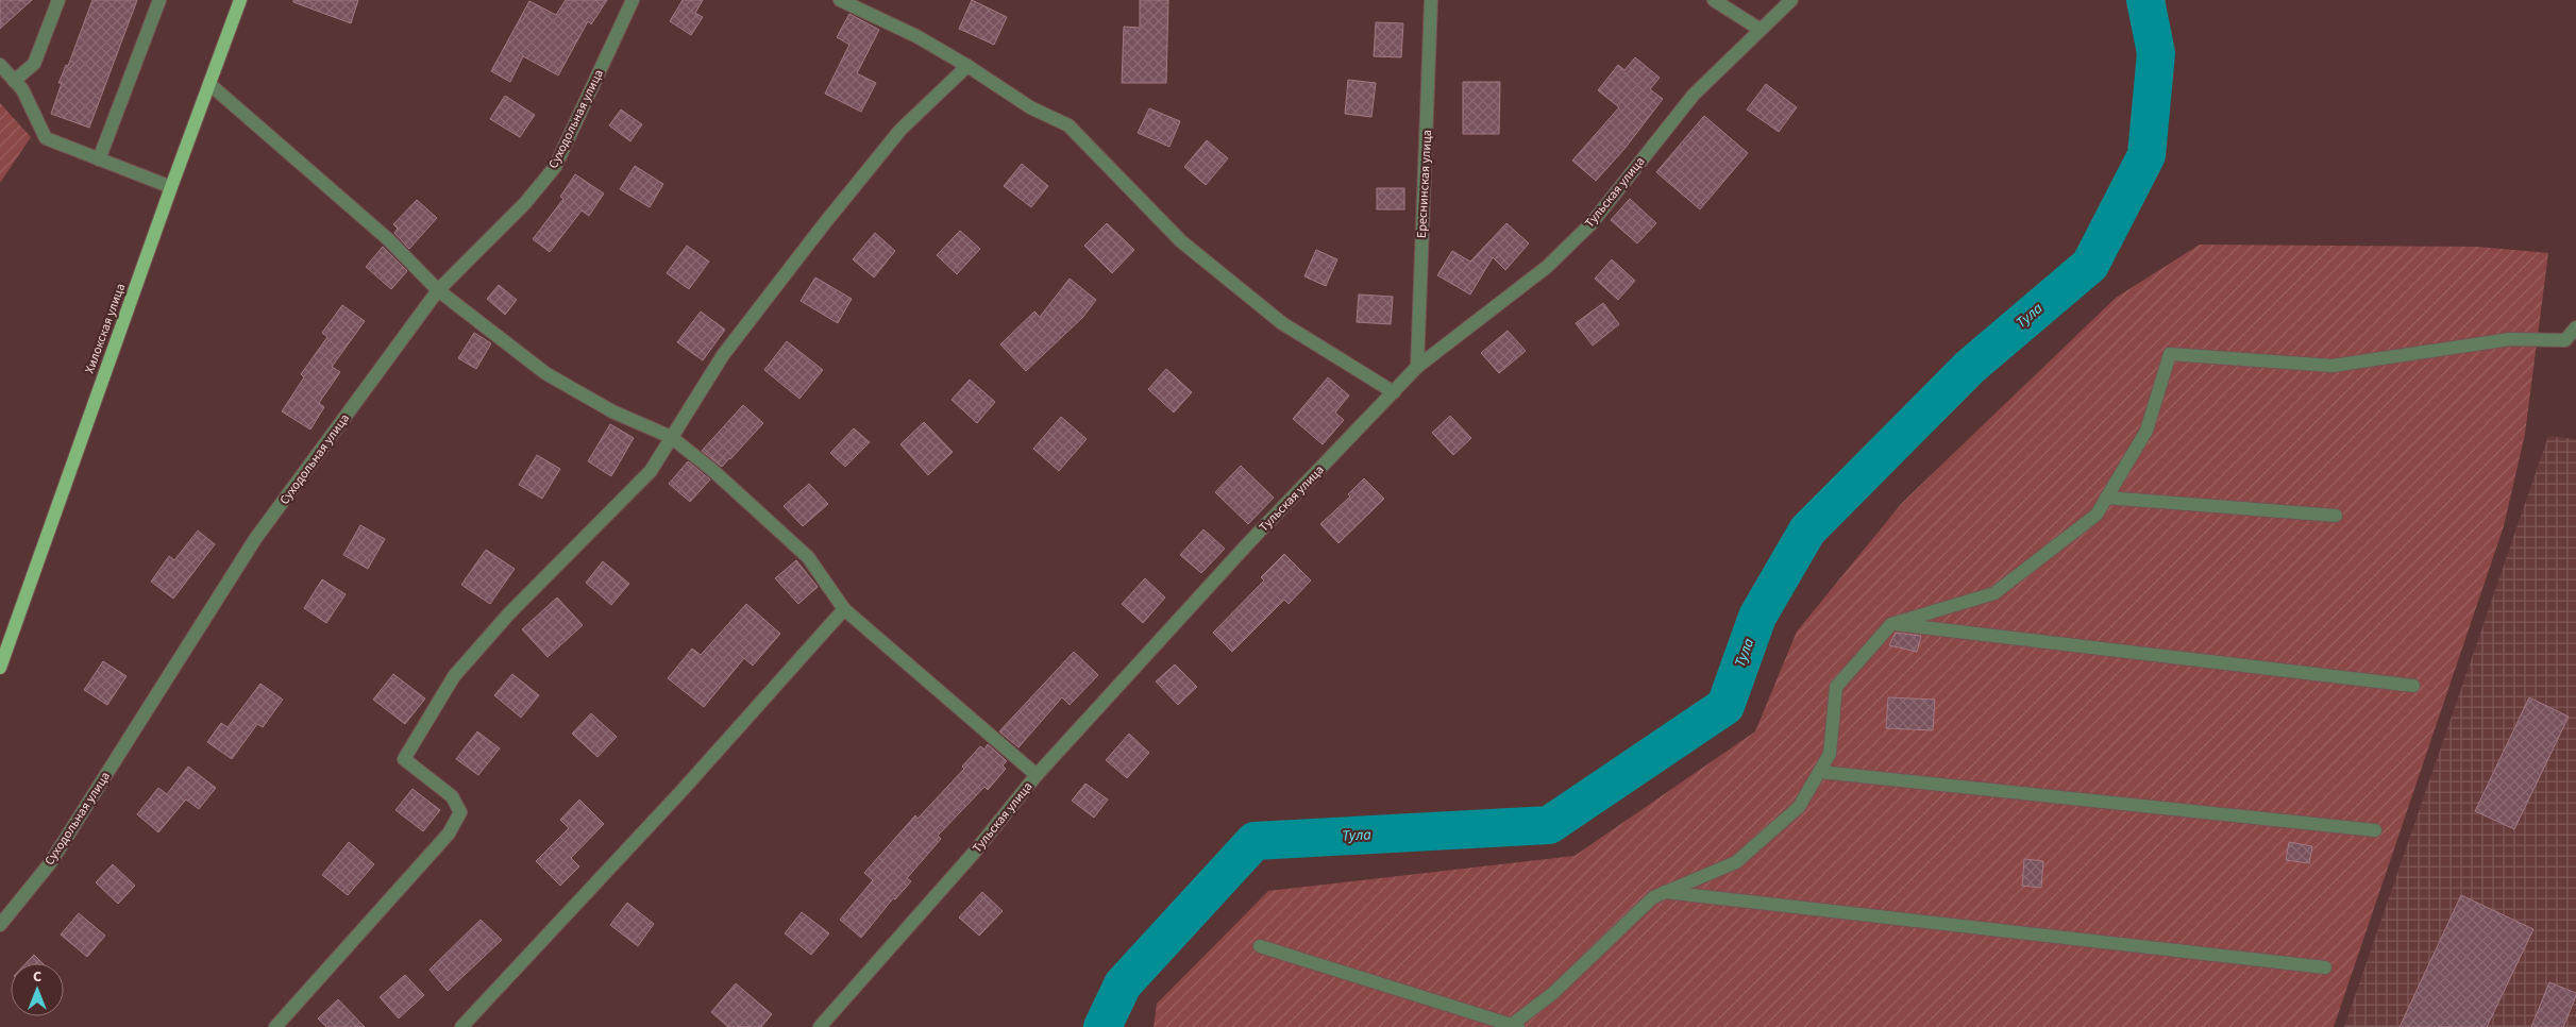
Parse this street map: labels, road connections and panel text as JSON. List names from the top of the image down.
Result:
{
  "streets": {
    "main road": ["Хилокская улица"],
    "street": ["Суходольная улица", "Ереснинская улица", "Тульская улица"]
  },
  "crossings": [
    ["Ереснинская улица", "Тульская улица"]
  ],
  "water": ["Тула"],
  "north": "top"
}
